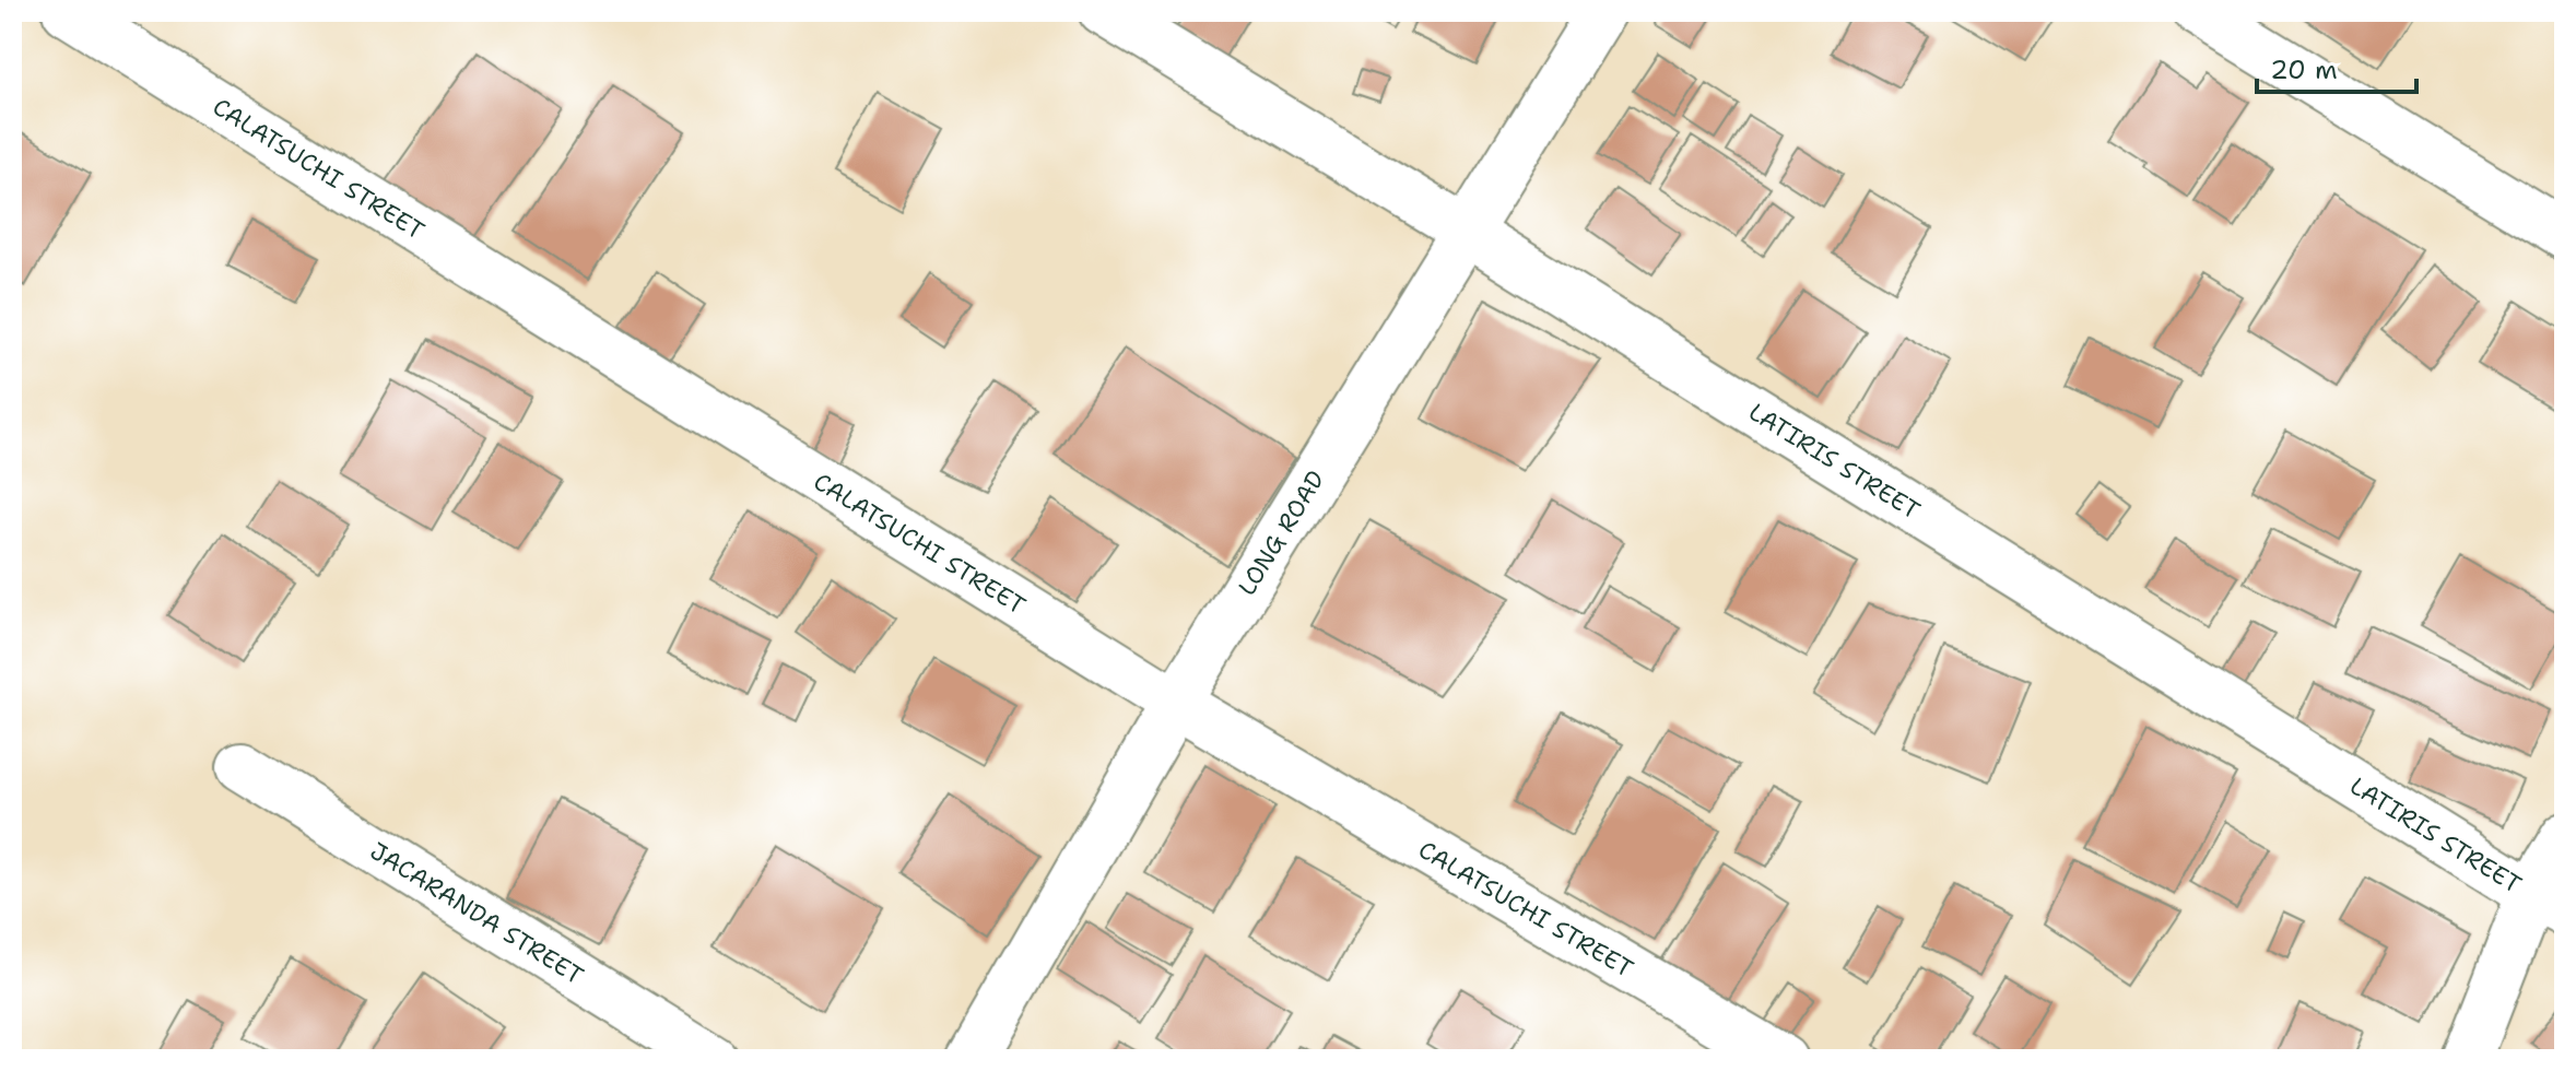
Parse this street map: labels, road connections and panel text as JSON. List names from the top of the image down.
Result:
{
  "streets": {
    "street": [
      "CALATSUCHI STREET",
      "LATIRIS STREET",
      "LONG ROAD",
      "JACARANDA STREET"
    ]
  },
  "crossings": [
    ["CALATSUCHI STREET", "LONG ROAD"],
    ["LATIRIS STREET", "LONG ROAD"]
  ],
  "scale_bar": "20 m"
}
